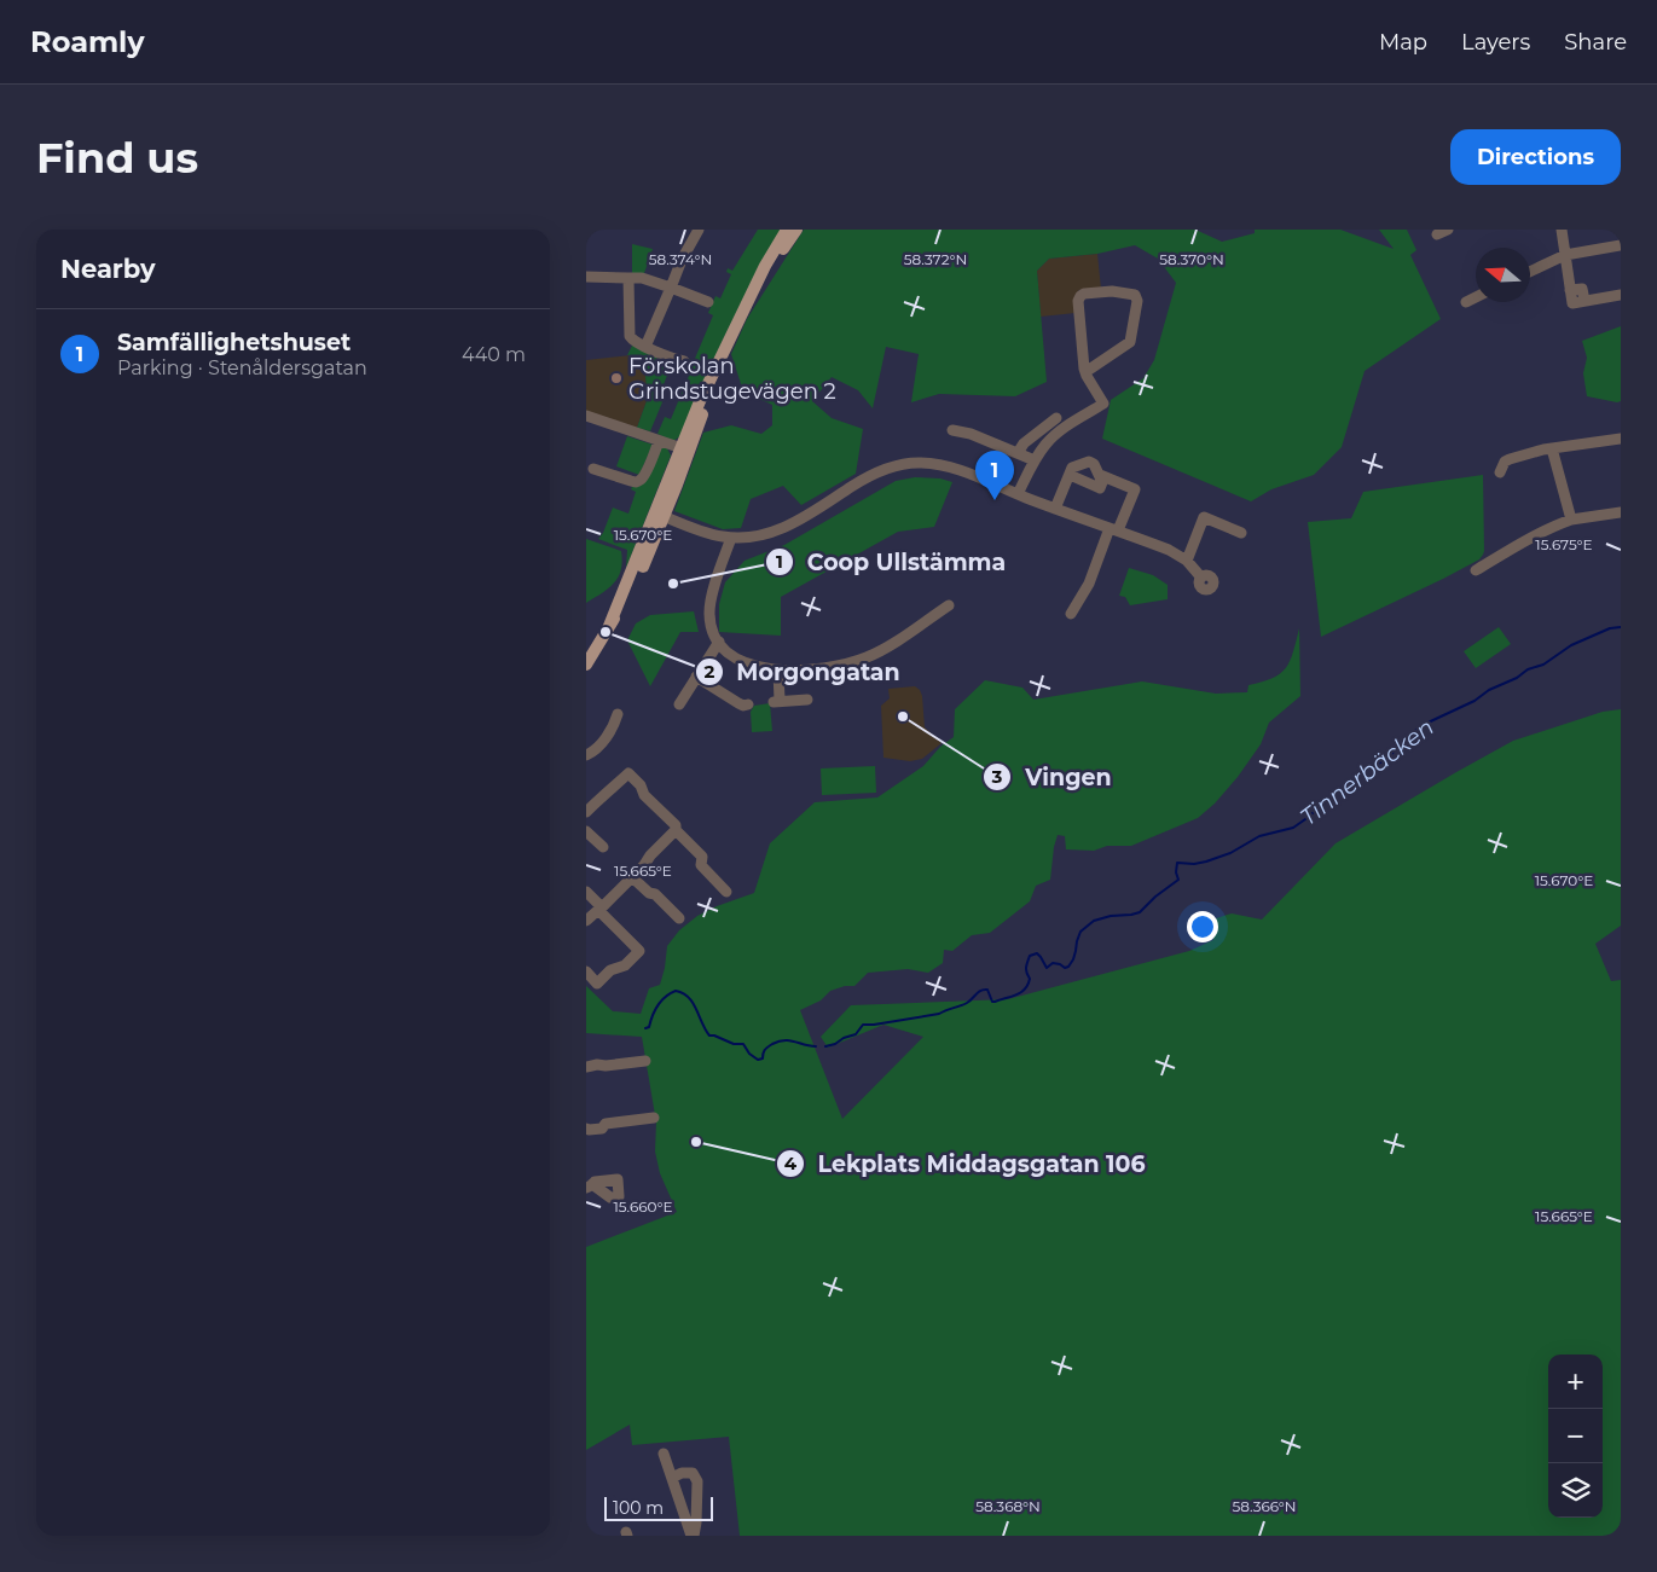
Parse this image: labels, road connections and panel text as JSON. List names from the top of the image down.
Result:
{
  "water": ["Tinnerbäcken"],
  "places": [
    "Förskolan Grindstugevägen 2",
    "Coop Ullstämma",
    "Morgongatan",
    "Vingen",
    "Lekplats Middagsgatan 106"
  ],
  "scale_bar": "100 m",
  "north": "left",
  "page": {
    "header": "Roamly",
    "nav": ["Map", "Layers", "Share"],
    "buttons": "Directions",
    "title": "Find us",
    "heading": "Nearby",
    "list": [
      {
        "mark": "1",
        "name": "Samfällighetshuset",
        "note": "Parking · Stenåldersgatan",
        "value": "440 m"
      }
    ],
    "pins": "1",
    "map_buttons": ["+", "−"],
    "scale": "100 m"
  },
  "coordinates": [
    "58.374°N",
    "58.372°N",
    "58.370°N",
    "15.670°E",
    "15.675°E",
    "15.665°E",
    "15.660°E",
    "58.368°N",
    "58.366°N"
  ]
}
